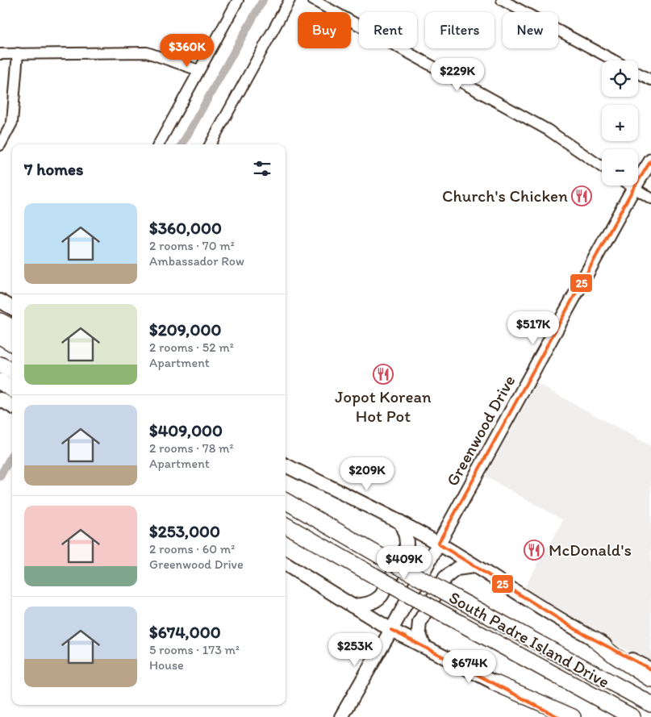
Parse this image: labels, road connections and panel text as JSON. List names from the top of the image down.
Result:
{
  "streets": {
    "highway": ["South Padre Island Drive"],
    "main road": ["Greenwood Drive"]
  },
  "places": {
    "restaurant": ["Church's Chicken", "Jopot Korean Hot Pot", "McDonald's"]
  },
  "lines": ["transit line 25"],
  "page": {
    "chip": [
      "Buy",
      "Rent",
      "Filters",
      "New"
    ],
    "price": [
      "$360K",
      "$229K",
      "$517K",
      "$209K",
      "$409K",
      "$253K",
      "$674K"
    ],
    "map_buttons": ["+", "−"],
    "heading": "7 homes",
    "list": [
      {
        "name": "$360,000",
        "note": "2 rooms · 70 m² · Ambassador Row"
      },
      {
        "name": "$209,000",
        "note": "2 rooms · 52 m² · Apartment"
      },
      {
        "name": "$409,000",
        "note": "2 rooms · 78 m² · Apartment"
      },
      {
        "name": "$253,000",
        "note": "2 rooms · 60 m² · Greenwood Drive"
      },
      {
        "name": "$674,000",
        "note": "5 rooms · 173 m² · House"
      }
    ]
  }
}
